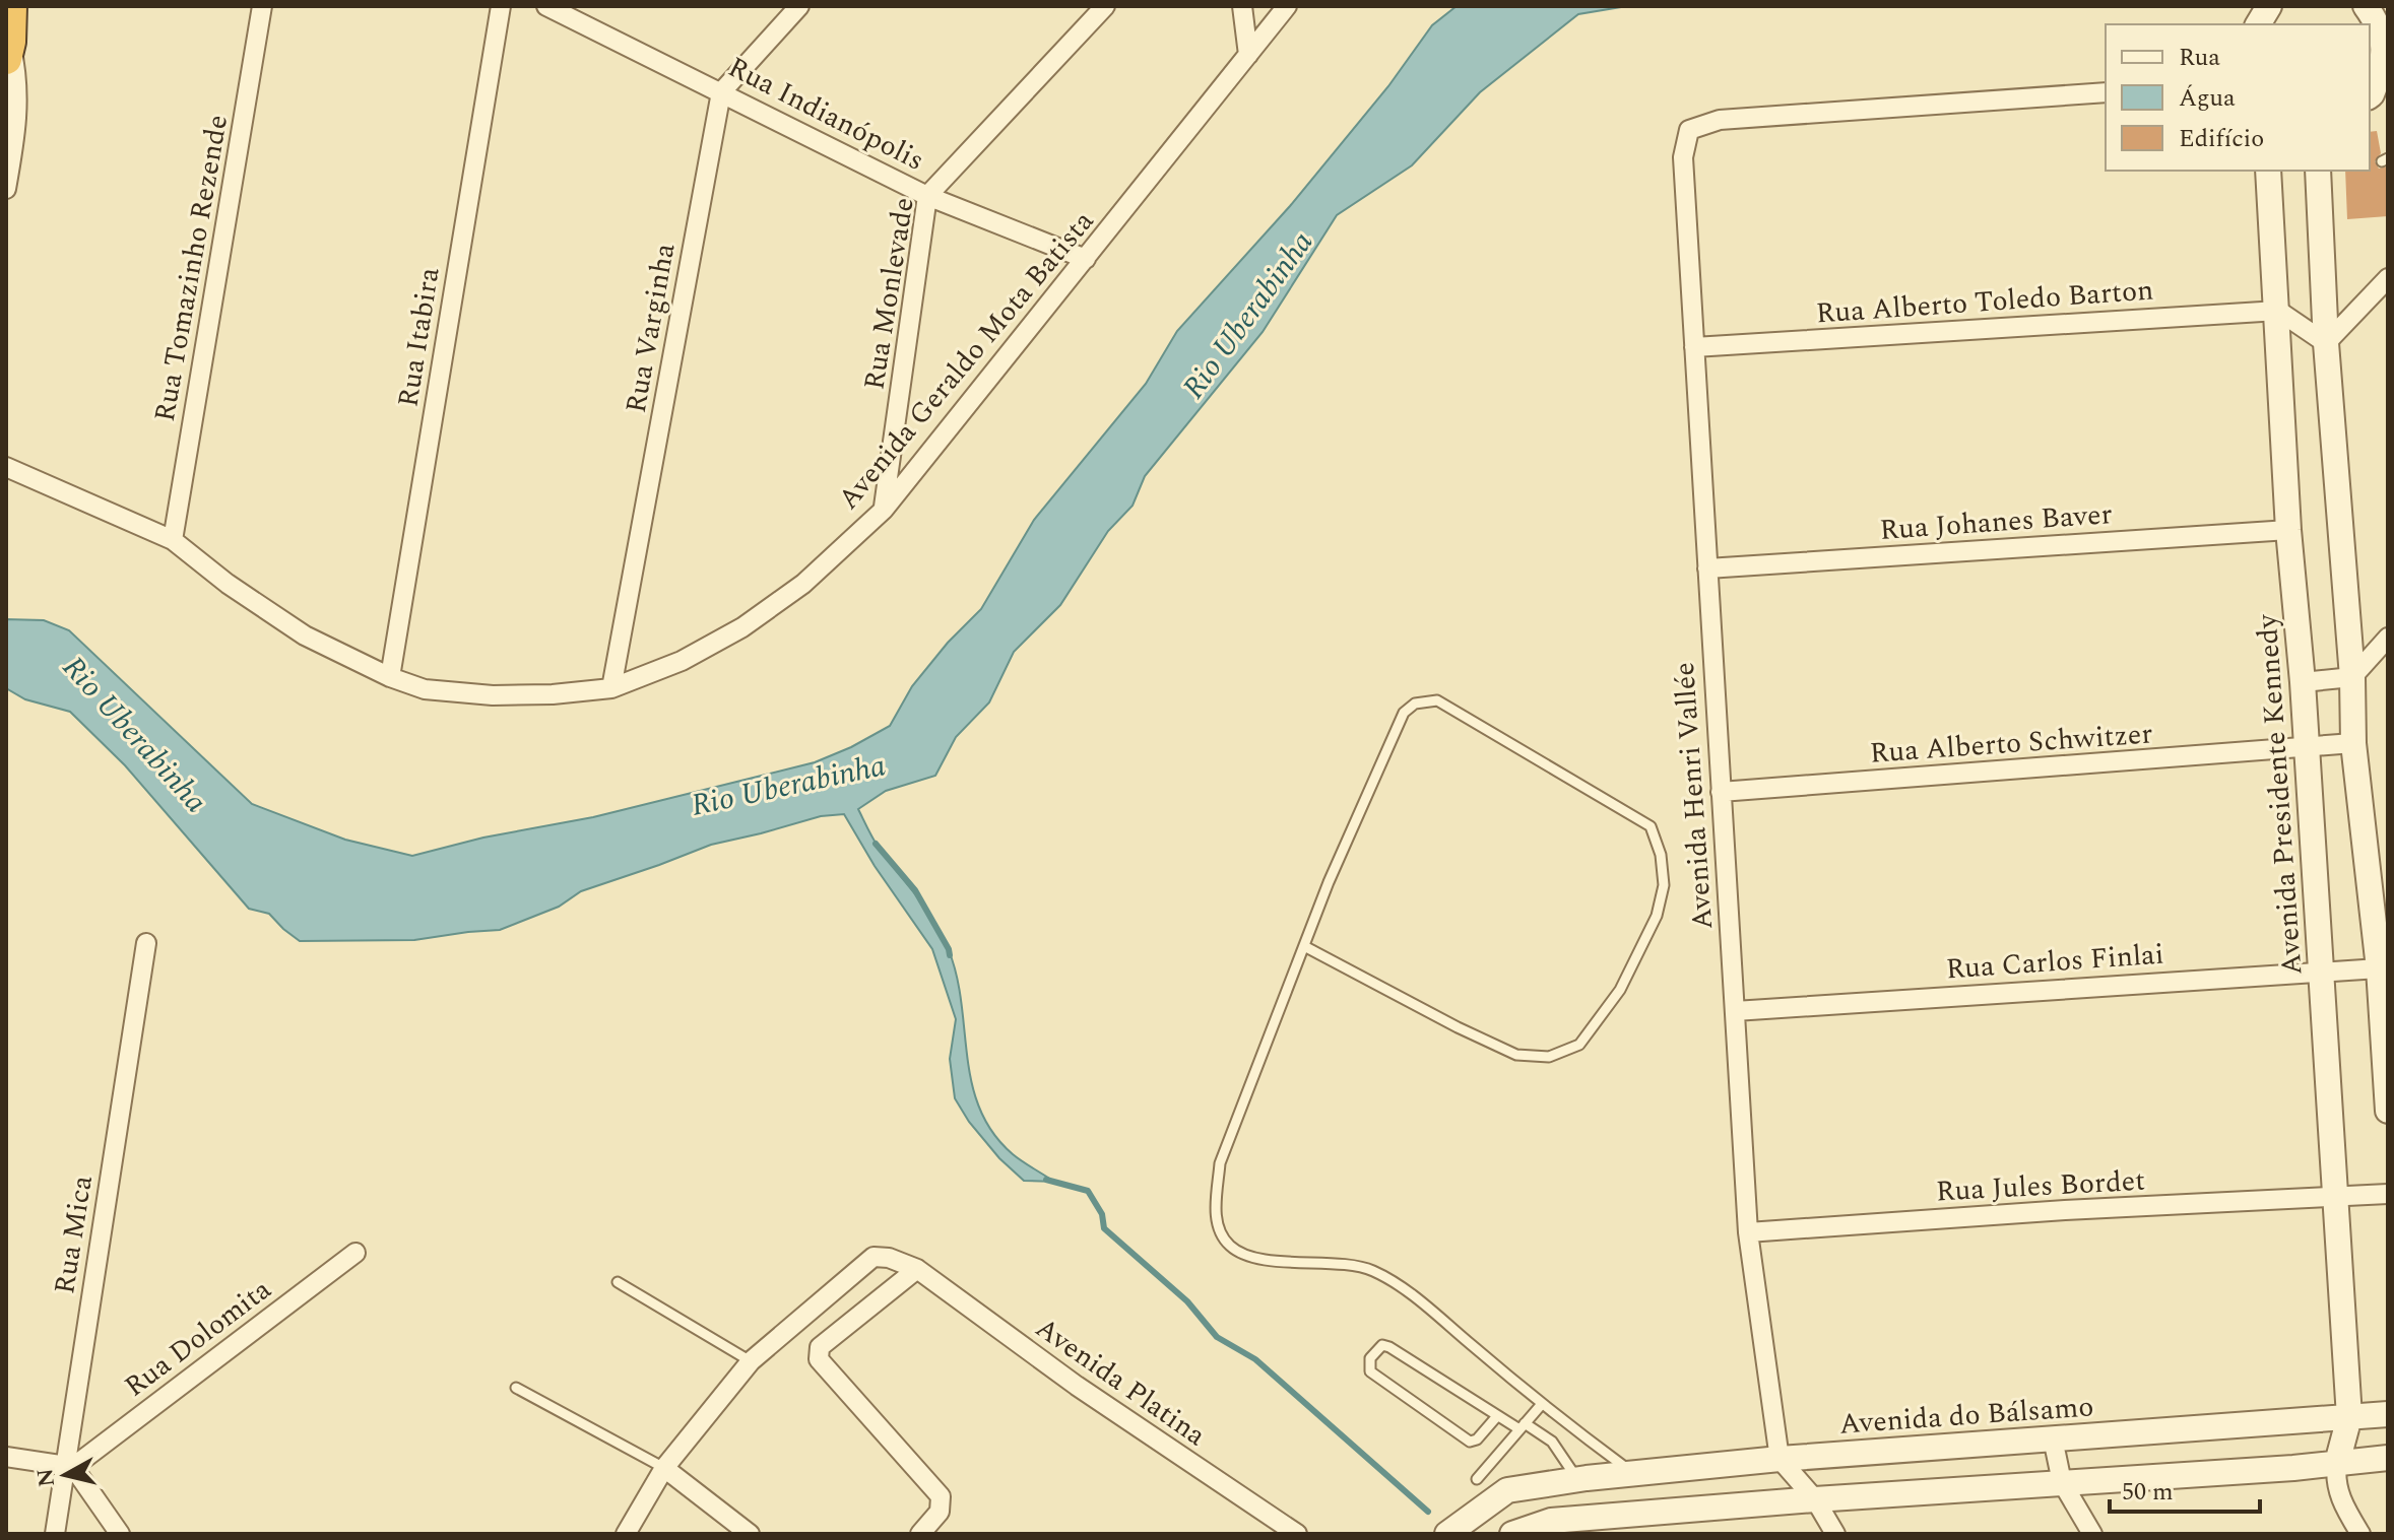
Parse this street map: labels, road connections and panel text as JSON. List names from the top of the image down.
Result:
{
  "streets": {
    "street": [
      "Rua Indianópolis",
      "Rua Tomazinho Rezende",
      "Rua Monlevade",
      "Rua Alberto Toledo Barton",
      "Rua Varginha",
      "Rua Itabira",
      "Avenida Geraldo Mota Batista",
      "Rua Johanes Baver",
      "Rua Alberto Schwitzer",
      "Avenida Presidente Kennedy",
      "Avenida Henri Vallée",
      "Rua Carlos Finlai",
      "Rua Jules Bordet",
      "Rua Mica",
      "Rua Dolomita",
      "Avenida Platina",
      "Avenida do Bálsamo"
    ]
  },
  "crossings": [
    ["Rua Indianópolis", "Rua Monlevade"],
    ["Rua Indianópolis", "Rua Varginha"],
    ["Rua Indianópolis", "Avenida Geraldo Mota Batista"],
    ["Rua Tomazinho Rezende", "Avenida Geraldo Mota Batista"],
    ["Rua Monlevade", "Avenida Geraldo Mota Batista"],
    ["Rua Alberto Toledo Barton", "Avenida Presidente Kennedy"],
    ["Rua Alberto Toledo Barton", "Avenida Henri Vallée"],
    ["Rua Varginha", "Avenida Geraldo Mota Batista"],
    ["Rua Itabira", "Avenida Geraldo Mota Batista"],
    ["Rua Johanes Baver", "Avenida Presidente Kennedy"],
    ["Rua Johanes Baver", "Avenida Henri Vallée"],
    ["Rua Alberto Schwitzer", "Avenida Presidente Kennedy"],
    ["Rua Alberto Schwitzer", "Avenida Henri Vallée"],
    ["Avenida Presidente Kennedy", "Rua Carlos Finlai"],
    ["Avenida Presidente Kennedy", "Rua Jules Bordet"],
    ["Avenida Presidente Kennedy", "Avenida do Bálsamo"],
    ["Avenida Henri Vallée", "Rua Carlos Finlai"],
    ["Avenida Henri Vallée", "Rua Jules Bordet"],
    ["Avenida Henri Vallée", "Avenida do Bálsamo"],
    ["Rua Mica", "Rua Dolomita"]
  ],
  "water": ["Rio Uberabinha"],
  "legend": ["Rua", "Água", "Edifício"],
  "scale_bar": "50 m",
  "north": "left"
}
